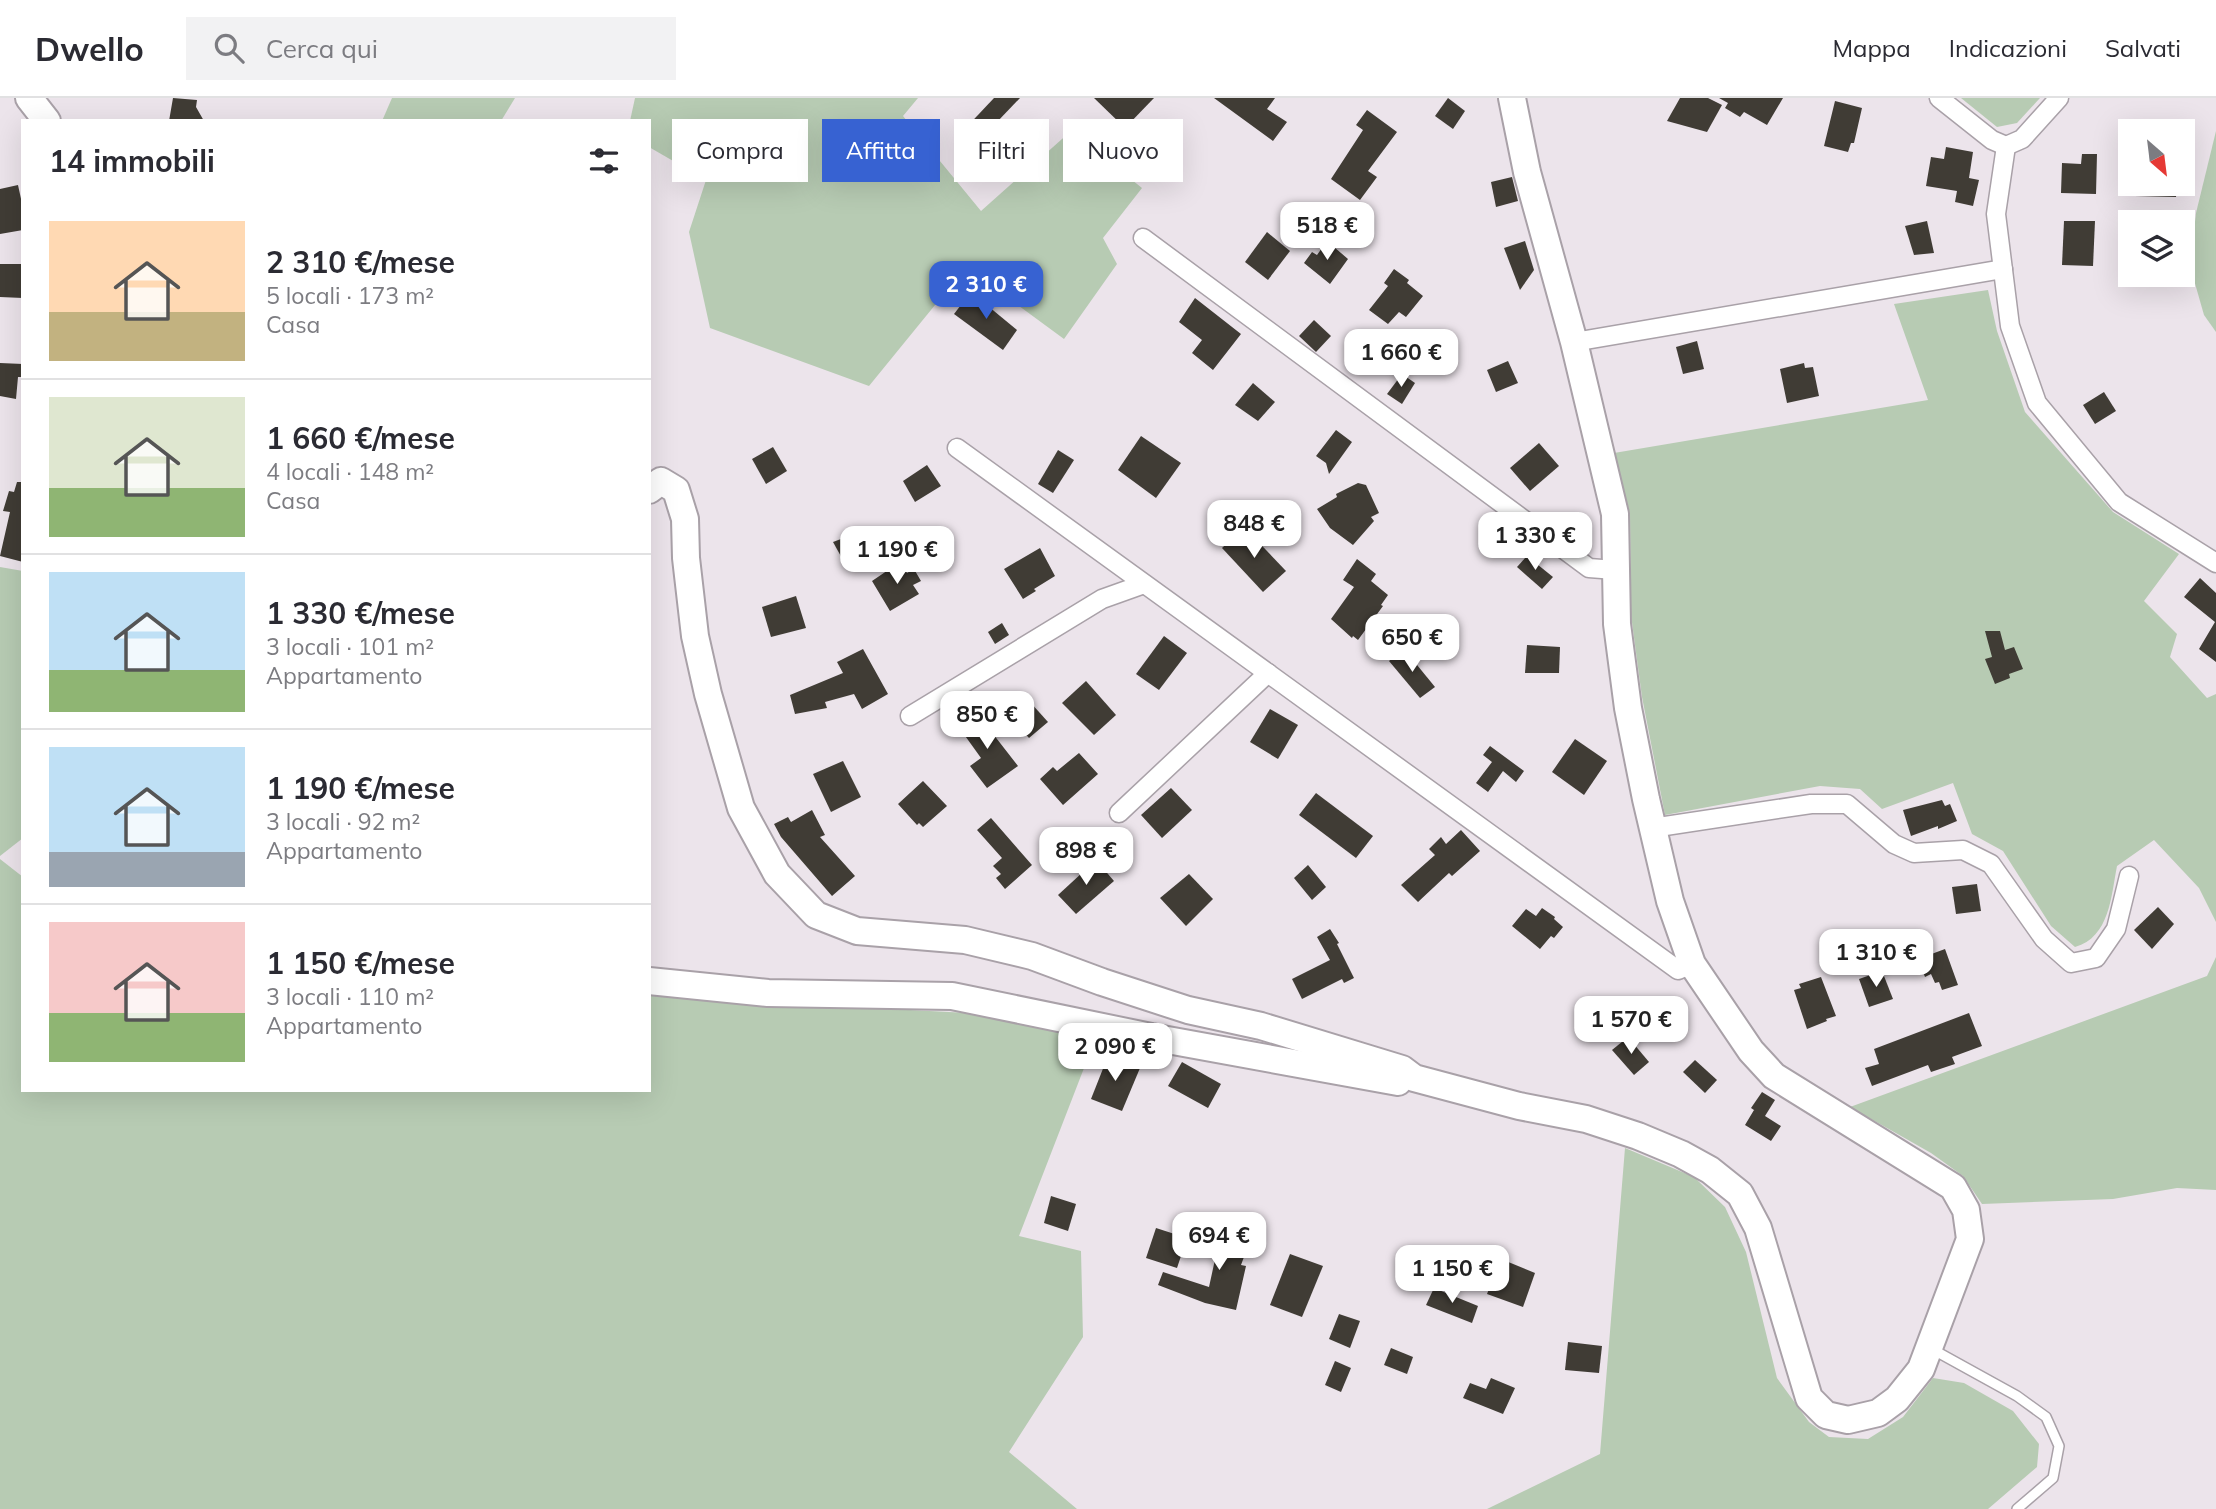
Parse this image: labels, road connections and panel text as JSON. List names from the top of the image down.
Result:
{
  "north": "bottom right",
  "page": {
    "header": "Dwello",
    "search": "Cerca qui",
    "nav": ["Mappa", "Indicazioni", "Salvati"],
    "chip": [
      "Compra",
      "Affitta",
      "Filtri",
      "Nuovo"
    ],
    "heading": "14 immobili",
    "price": [
      "518 €",
      "2 310 €",
      "1 660 €",
      "848 €",
      "1 330 €",
      "1 190 €",
      "650 €",
      "850 €",
      "898 €",
      "1 310 €",
      "1 570 €",
      "2 090 €",
      "694 €",
      "1 150 €"
    ],
    "list": [
      {
        "name": "2 310 €/mese",
        "note": "5 locali · 173 m² · Casa"
      },
      {
        "name": "1 660 €/mese",
        "note": "4 locali · 148 m² · Casa"
      },
      {
        "name": "1 330 €/mese",
        "note": "3 locali · 101 m² · Appartamento"
      },
      {
        "name": "1 190 €/mese",
        "note": "3 locali · 92 m² · Appartamento"
      },
      {
        "name": "1 150 €/mese",
        "note": "3 locali · 110 m² · Appartamento"
      }
    ]
  }
}
